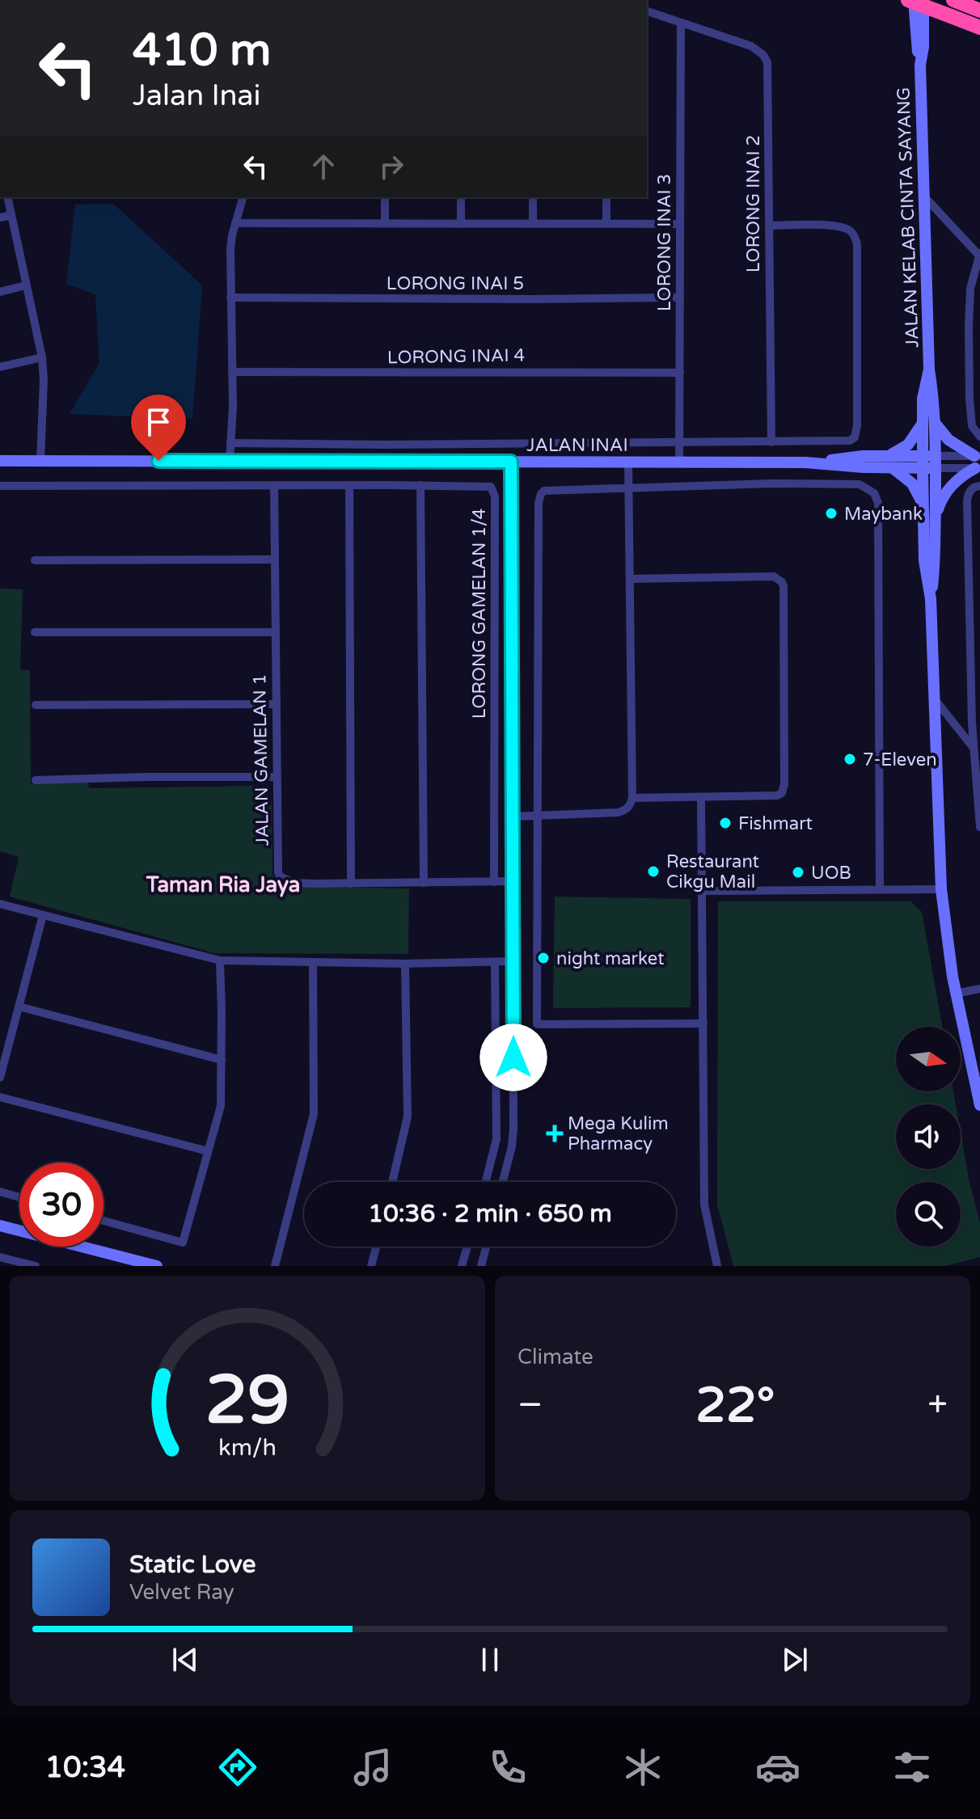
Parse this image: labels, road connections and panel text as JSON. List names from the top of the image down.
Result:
{
  "streets": {
    "main road": ["JALAN KELAB CINTA SAYANG", "JALAN INAI"],
    "street": [
      "LORONG INAI 2",
      "LORONG INAI 3",
      "LORONG INAI 5",
      "LORONG INAI 4",
      "LORONG GAMELAN 1/4",
      "JALAN GAMELAN 1"
    ]
  },
  "crossings": [
    ["LORONG INAI 2", "LORONG INAI 3"],
    ["JALAN KELAB CINTA SAYANG", "JALAN INAI"],
    ["LORONG INAI 3", "LORONG INAI 5"],
    ["LORONG INAI 3", "LORONG INAI 4"],
    ["LORONG INAI 3", "JALAN INAI"],
    ["LORONG GAMELAN 1/4", "JALAN GAMELAN 1"]
  ],
  "districts": ["Taman Ria Jaya"],
  "places": {
    "other": [
      "Maybank",
      "7-Eleven",
      "Fishmart",
      "Restaurant Cikgu Mail",
      "UOB",
      "night market"
    ],
    "health": ["Mega Kulim Pharmacy"]
  },
  "north": "right",
  "page": {
    "turn": ["410 m", "Jalan Inai"],
    "limit": "30",
    "trip": "10:36 · 2 min · 650 m",
    "tile": "Climate",
    "heat": ["−", "22°", "+"],
    "song": ["Static Love", "Velvet Ray"],
    "tabs": "10:34",
    "gauge": ["29", "km/h"]
  }
}
